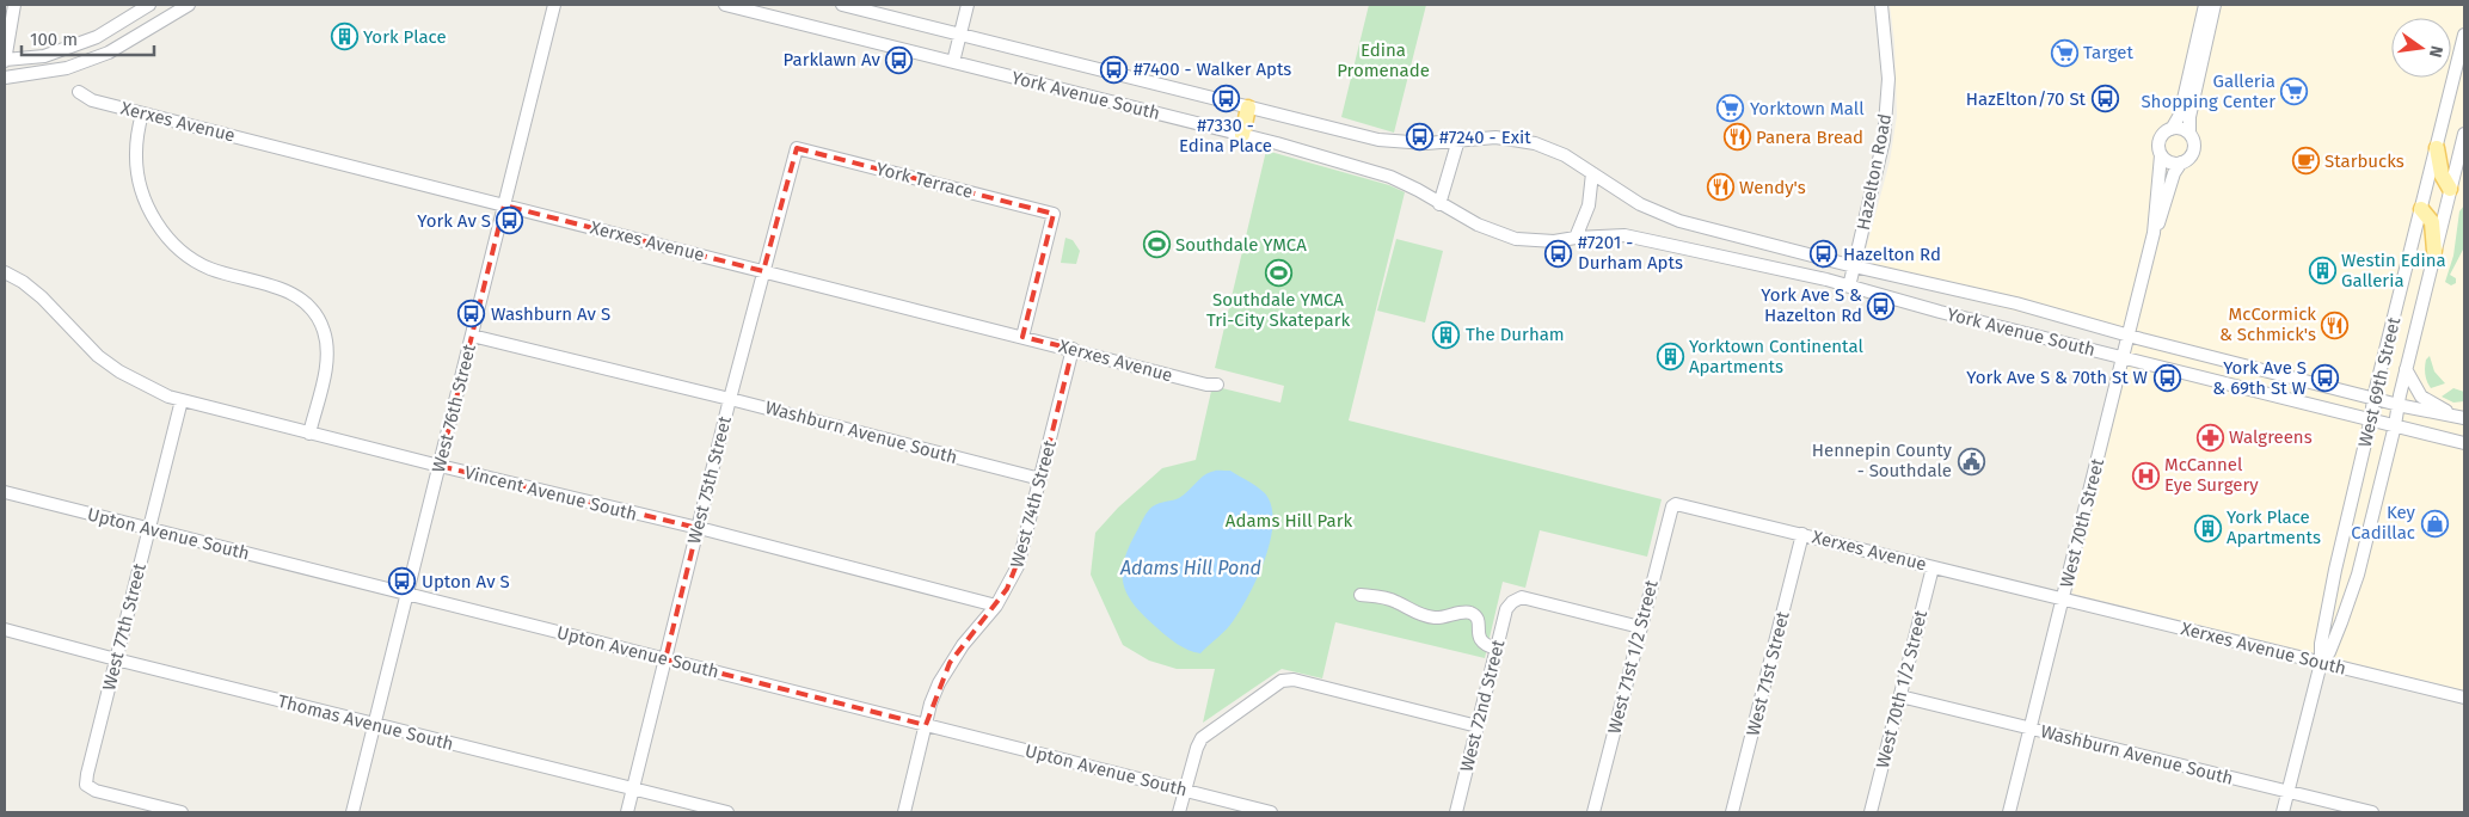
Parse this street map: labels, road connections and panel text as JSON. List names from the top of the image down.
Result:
{
  "streets": {
    "street": [
      "York Avenue South",
      "Xerxes Avenue",
      "Hazelton Road",
      "York Terrace",
      "West 69th Street",
      "West 76th Street",
      "Washburn Avenue South",
      "West 75th Street",
      "Vincent Avenue South",
      "West 74th Street",
      "West 70th Street",
      "Upton Avenue South",
      "West 77th Street",
      "Xerxes Avenue South",
      "West 71st 1/2 Street",
      "West 71st Street",
      "West 70th 1/2 Street",
      "West 72nd Street",
      "Thomas Avenue South"
    ]
  },
  "crossings": [
    ["York Avenue South", "Hazelton Road"],
    ["York Avenue South", "West 69th Street"],
    ["York Avenue South", "West 70th Street"],
    ["Xerxes Avenue", "York Terrace"],
    ["Xerxes Avenue", "West 76th Street"],
    ["Xerxes Avenue", "West 75th Street"],
    ["Xerxes Avenue", "West 74th Street"],
    ["Xerxes Avenue", "West 70th Street"],
    ["Xerxes Avenue", "Xerxes Avenue South"],
    ["Xerxes Avenue", "West 71st 1/2 Street"],
    ["Xerxes Avenue", "West 71st Street"],
    ["Xerxes Avenue", "West 70th 1/2 Street"],
    ["York Terrace", "West 75th Street"],
    ["West 69th Street", "Washburn Avenue South"],
    ["West 69th Street", "Xerxes Avenue South"],
    ["West 76th Street", "Washburn Avenue South"],
    ["West 76th Street", "Vincent Avenue South"],
    ["West 76th Street", "Upton Avenue South"],
    ["West 76th Street", "Thomas Avenue South"],
    ["Washburn Avenue South", "West 75th Street"],
    ["Washburn Avenue South", "West 74th Street"],
    ["Washburn Avenue South", "West 70th Street"],
    ["Washburn Avenue South", "West 70th 1/2 Street"],
    ["West 75th Street", "Vincent Avenue South"],
    ["West 75th Street", "Upton Avenue South"],
    ["West 75th Street", "Thomas Avenue South"],
    ["Vincent Avenue South", "West 74th Street"],
    ["Vincent Avenue South", "West 77th Street"],
    ["West 74th Street", "Upton Avenue South"],
    ["West 70th Street", "Xerxes Avenue South"],
    ["Upton Avenue South", "West 77th Street"],
    ["West 77th Street", "Thomas Avenue South"],
    ["West 71st 1/2 Street", "West 72nd Street"]
  ],
  "water": ["Adams Hill Pond"],
  "parks": ["Edina Promenade", "Adams Hill Park"],
  "places": {
    "building": [
      "York Place",
      "Westin Edina Galleria",
      "The Durham",
      "Yorktown Continental Apartments",
      "York Place Apartments"
    ],
    "supermarket": ["Target", "Galleria Shopping Center", "Yorktown Mall"],
    "bus stop": [
      "Parklawn Av",
      "#7400 - Walker Apts",
      "#7330 - Edina Place",
      "HazElton/70 St",
      "#7240 - Exit",
      "York Av S",
      "#7201 - Durham Apts",
      "Hazelton Rd",
      "York Ave S & Hazelton Rd",
      "Washburn Av S",
      "York Ave S & 70th St W",
      "York Ave S & 69th St W",
      "Upton Av S"
    ],
    "restaurant": ["Panera Bread", "Wendy's", "McCormick & Schmick's"],
    "cafe": ["Starbucks"],
    "sports": ["Southdale YMCA", "Southdale YMCA Tri-City Skatepark"],
    "pharmacy": ["Walgreens"],
    "public building": ["Hennepin County - Southdale"],
    "hospital": ["McCannel Eye Surgery"],
    "shop": ["Key Cadillac"]
  },
  "scale_bar": "100 m",
  "north": "right"
}
